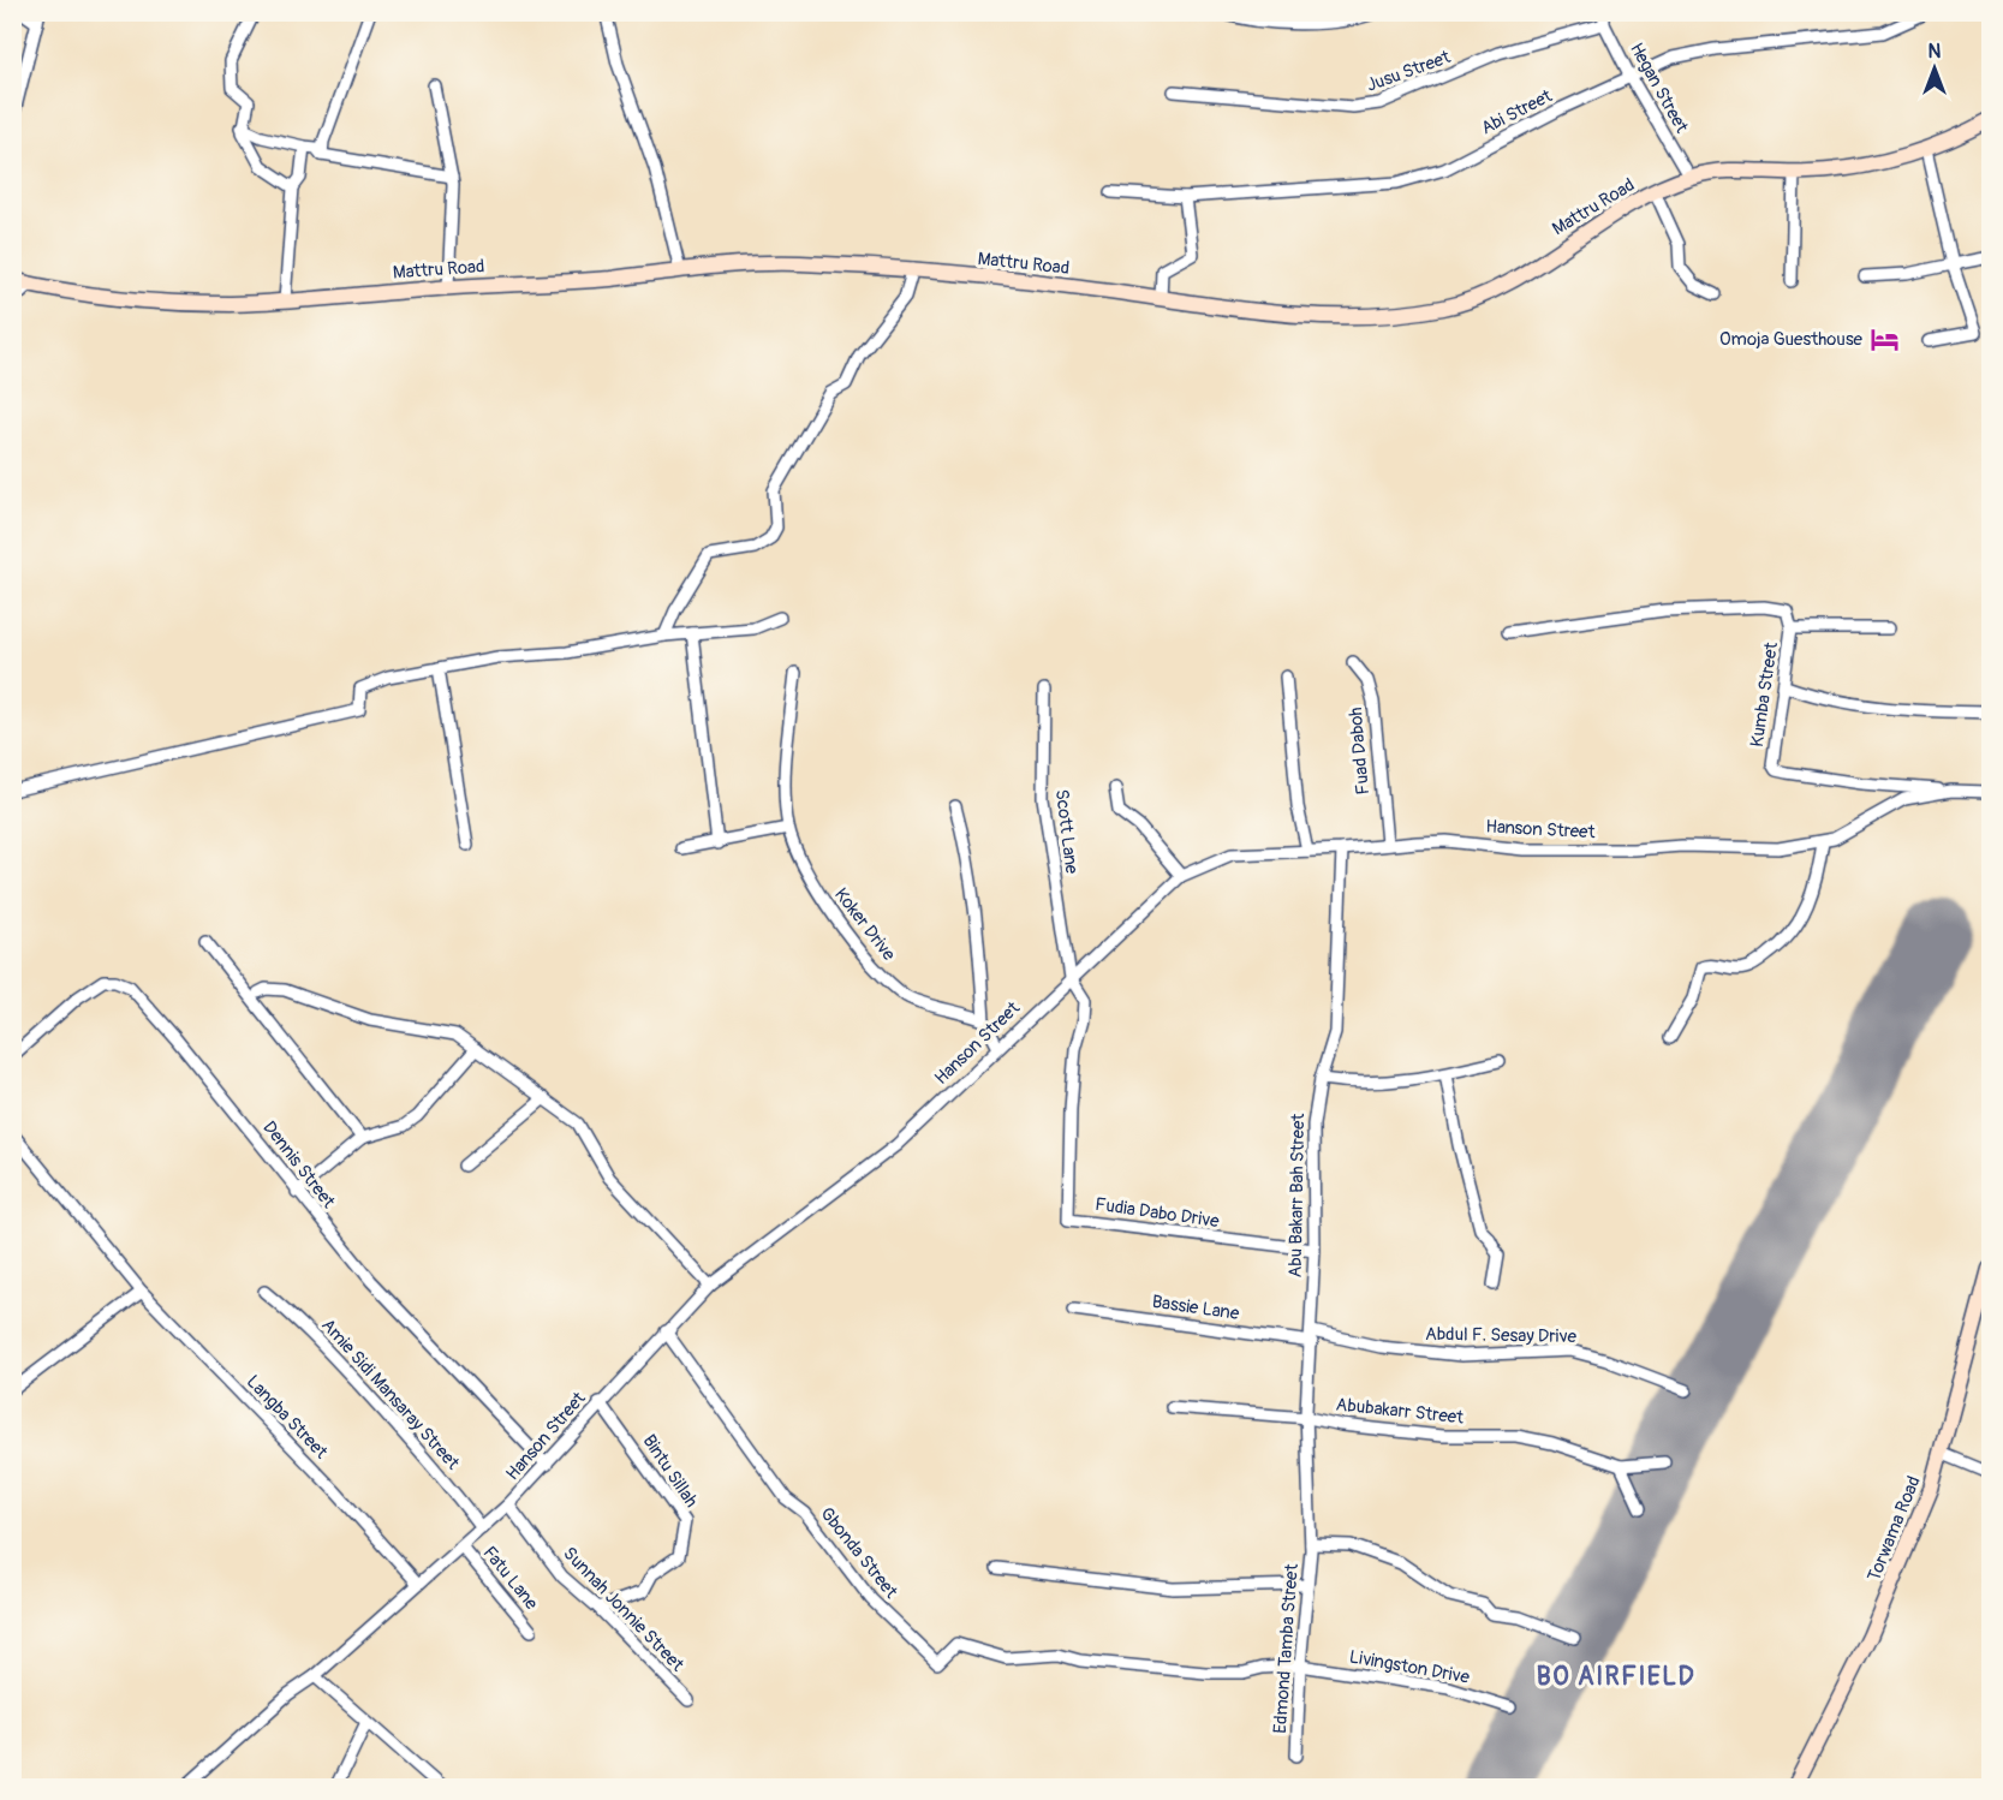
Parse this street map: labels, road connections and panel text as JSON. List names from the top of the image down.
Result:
{
  "streets": {
    "main road": ["Mattru Road", "Torwama Road"],
    "street": [
      "Jusu Street",
      "Hegan Street",
      "Abi Street",
      "Kumba Street",
      "Fuad Daboh",
      "Hanson Street",
      "Scott Lane",
      "Koker Drive",
      "Dennis Street",
      "Abu Bakarr Bah Street",
      "Fudia Dabo Drive",
      "Bassie Lane",
      "Abdul F. Sesay Drive",
      "Amie Sidi Mansaray Street",
      "Abubakarr Street",
      "Langba Street",
      "Bintu Sillah",
      "Gbonda Street",
      "Fatu Lane",
      "Sunnah Jonnie Street",
      "Edmond Tamba Street",
      "Livingston Drive"
    ]
  },
  "crossings": [
    ["Jusu Street", "Hegan Street"],
    ["Hegan Street", "Abi Street"],
    ["Hegan Street", "Mattru Road"],
    ["Kumba Street", "Hanson Street"],
    ["Fuad Daboh", "Hanson Street"],
    ["Hanson Street", "Scott Lane"],
    ["Hanson Street", "Dennis Street"],
    ["Hanson Street", "Abu Bakarr Bah Street"],
    ["Hanson Street", "Fudia Dabo Drive"],
    ["Hanson Street", "Amie Sidi Mansaray Street"],
    ["Hanson Street", "Langba Street"],
    ["Hanson Street", "Bintu Sillah"],
    ["Hanson Street", "Gbonda Street"],
    ["Hanson Street", "Fatu Lane"],
    ["Hanson Street", "Sunnah Jonnie Street"],
    ["Scott Lane", "Fudia Dabo Drive"],
    ["Abu Bakarr Bah Street", "Fudia Dabo Drive"],
    ["Abu Bakarr Bah Street", "Bassie Lane"],
    ["Abu Bakarr Bah Street", "Abdul F. Sesay Drive"],
    ["Abu Bakarr Bah Street", "Abubakarr Street"],
    ["Abu Bakarr Bah Street", "Edmond Tamba Street"],
    ["Bassie Lane", "Abdul F. Sesay Drive"],
    ["Bintu Sillah", "Sunnah Jonnie Street"],
    ["Gbonda Street", "Edmond Tamba Street"],
    ["Gbonda Street", "Livingston Drive"],
    ["Edmond Tamba Street", "Livingston Drive"]
  ],
  "districts": ["BO AIRFIELD"],
  "places": {
    "hotel": ["Omoja Guesthouse"]
  },
  "north": "top"
}
